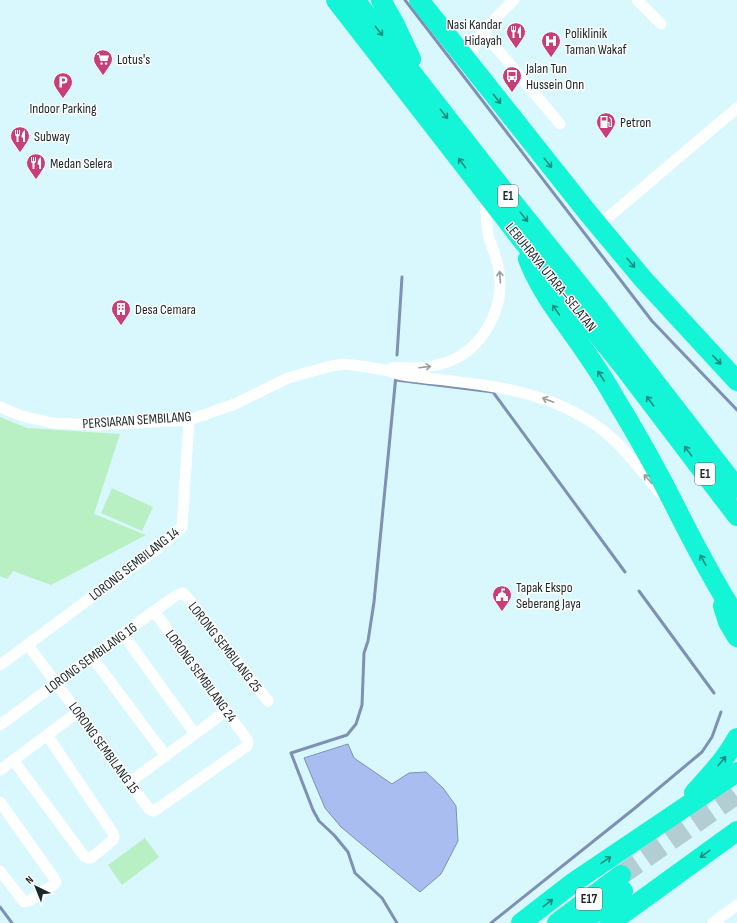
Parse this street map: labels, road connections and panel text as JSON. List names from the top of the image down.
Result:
{
  "streets": {
    "highway": ["E1", "LEBUHRAYA UTARA–SELATAN", "E17"],
    "street": [
      "PERSIARAN SEMBILANG",
      "LORONG SEMBILANG 14",
      "LORONG SEMBILANG 25",
      "LORONG SEMBILANG 16",
      "LORONG SEMBILANG 24",
      "LORONG SEMBILANG 15"
    ]
  },
  "crossings": [
    ["PERSIARAN SEMBILANG", "LORONG SEMBILANG 14"],
    ["LORONG SEMBILANG 14", "LORONG SEMBILANG 15"],
    ["LORONG SEMBILANG 25", "LORONG SEMBILANG 16"],
    ["LORONG SEMBILANG 16", "LORONG SEMBILANG 24"],
    ["LORONG SEMBILANG 16", "LORONG SEMBILANG 15"],
    ["LORONG SEMBILANG 24", "LORONG SEMBILANG 15"]
  ],
  "places": {
    "restaurant": ["Nasi Kandar Hidayah", "Subway", "Medan Selera"],
    "hospital": ["Poliklinik Taman Wakaf"],
    "supermarket": ["Lotus's"],
    "bus stop": ["Jalan Tun Hussein Onn"],
    "parking": ["Indoor Parking"],
    "fuel station": ["Petron"],
    "building": ["Desa Cemara"],
    "public building": ["Tapak Ekspo Seberang Jaya"]
  },
  "north": "top left"
}
